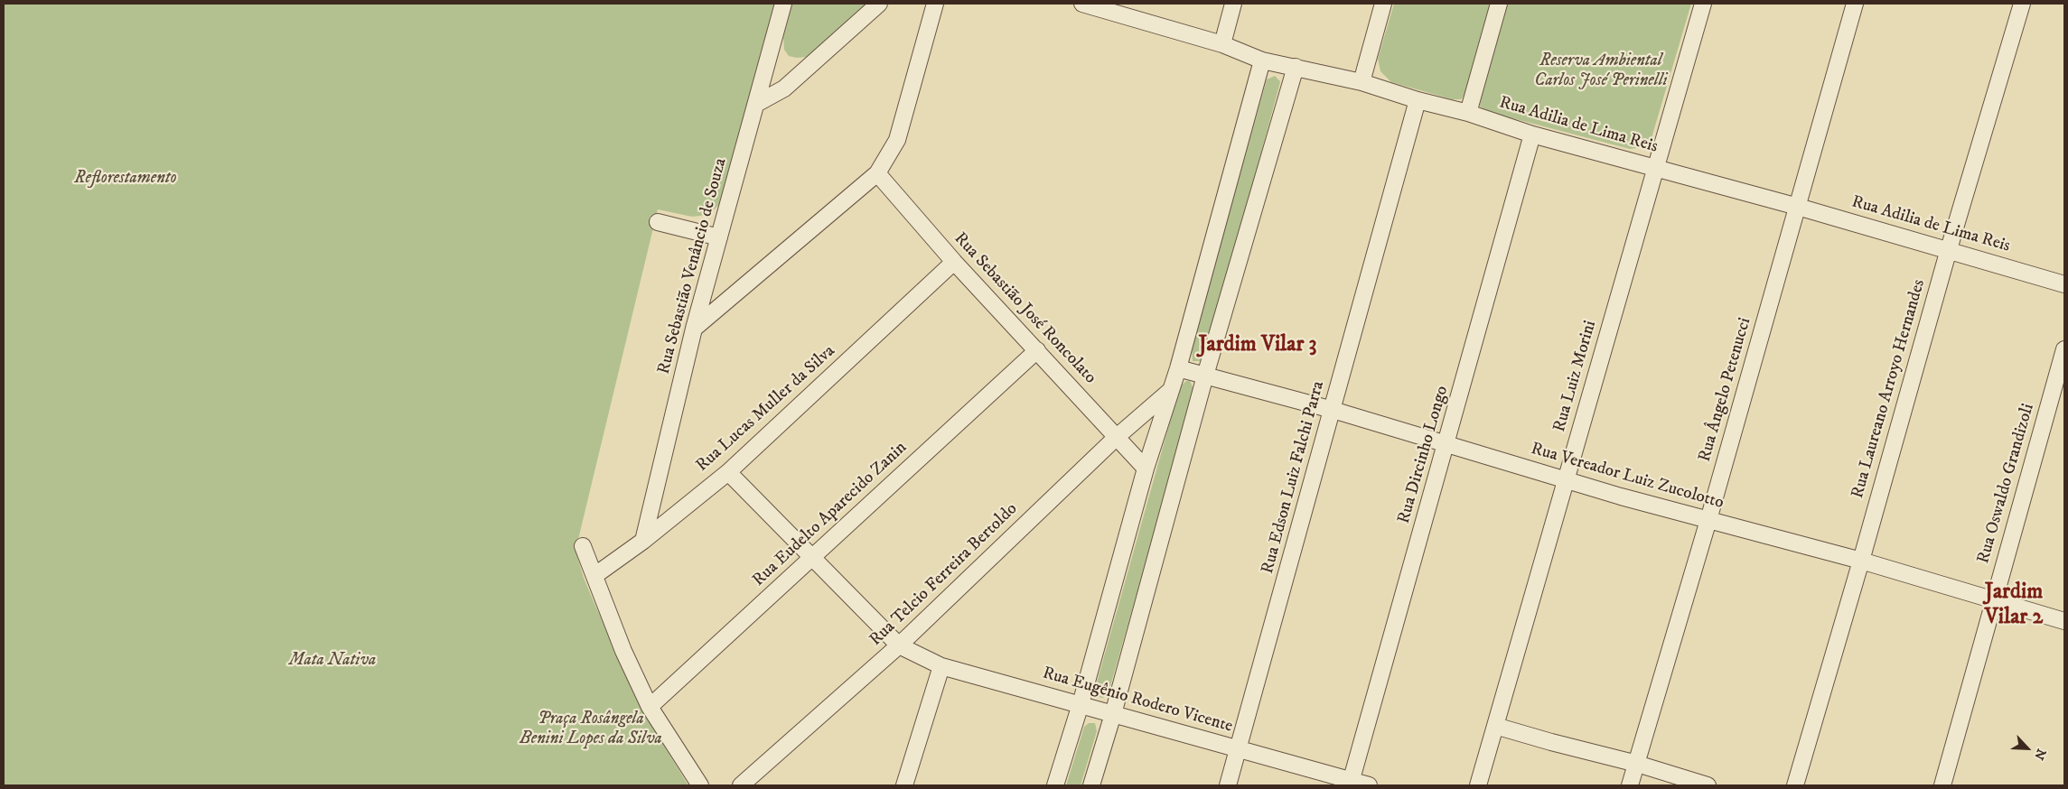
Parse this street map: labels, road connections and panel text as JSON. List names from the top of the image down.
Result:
{
  "streets": {
    "street": [
      "Rua Adilia de Lima Reis",
      "Rua Sebastião Venâncio de Souza",
      "Rua Sebastião José Roncolato",
      "Rua Luiz Morini",
      "Rua Laureano Arroyo Hernandes",
      "Rua Ângelo Petenucci",
      "Rua Lucas Muller da Silva",
      "Rua Dircinho Longo",
      "Rua Vereador Luiz Zucolotto",
      "Rua Edson Luiz Falchi Parra",
      "Rua Oswaldo Grandizoli",
      "Rua Eudelto Aparecido Zanin",
      "Rua Telcio Ferreira Bertoldo",
      "Rua Eugênio Rodero Vicente"
    ]
  },
  "crossings": [
    ["Rua Adilia de Lima Reis", "Rua Luiz Morini"],
    ["Rua Adilia de Lima Reis", "Rua Laureano Arroyo Hernandes"],
    ["Rua Adilia de Lima Reis", "Rua Ângelo Petenucci"],
    ["Rua Adilia de Lima Reis", "Rua Dircinho Longo"],
    ["Rua Adilia de Lima Reis", "Rua Edson Luiz Falchi Parra"],
    ["Rua Sebastião Venâncio de Souza", "Rua Lucas Muller da Silva"],
    ["Rua Sebastião José Roncolato", "Rua Lucas Muller da Silva"],
    ["Rua Sebastião José Roncolato", "Rua Eudelto Aparecido Zanin"],
    ["Rua Sebastião José Roncolato", "Rua Telcio Ferreira Bertoldo"],
    ["Rua Luiz Morini", "Rua Vereador Luiz Zucolotto"],
    ["Rua Laureano Arroyo Hernandes", "Rua Vereador Luiz Zucolotto"],
    ["Rua Ângelo Petenucci", "Rua Vereador Luiz Zucolotto"],
    ["Rua Lucas Muller da Silva", "Rua Eugênio Rodero Vicente"],
    ["Rua Dircinho Longo", "Rua Vereador Luiz Zucolotto"],
    ["Rua Dircinho Longo", "Rua Eugênio Rodero Vicente"],
    ["Rua Vereador Luiz Zucolotto", "Rua Edson Luiz Falchi Parra"],
    ["Rua Vereador Luiz Zucolotto", "Rua Oswaldo Grandizoli"],
    ["Rua Edson Luiz Falchi Parra", "Rua Eugênio Rodero Vicente"],
    ["Rua Eudelto Aparecido Zanin", "Rua Eugênio Rodero Vicente"],
    ["Rua Telcio Ferreira Bertoldo", "Rua Eugênio Rodero Vicente"]
  ],
  "districts": ["Jardim Vilar 3", "Jardim Vilar 2"],
  "parks": [
    "Reserva Ambiental Carlos José Perinelli",
    "Reflorestamento",
    "Mata Nativa",
    "Praça Rosângela Benini Lopes da Silva"
  ],
  "north": "bottom right"
}
